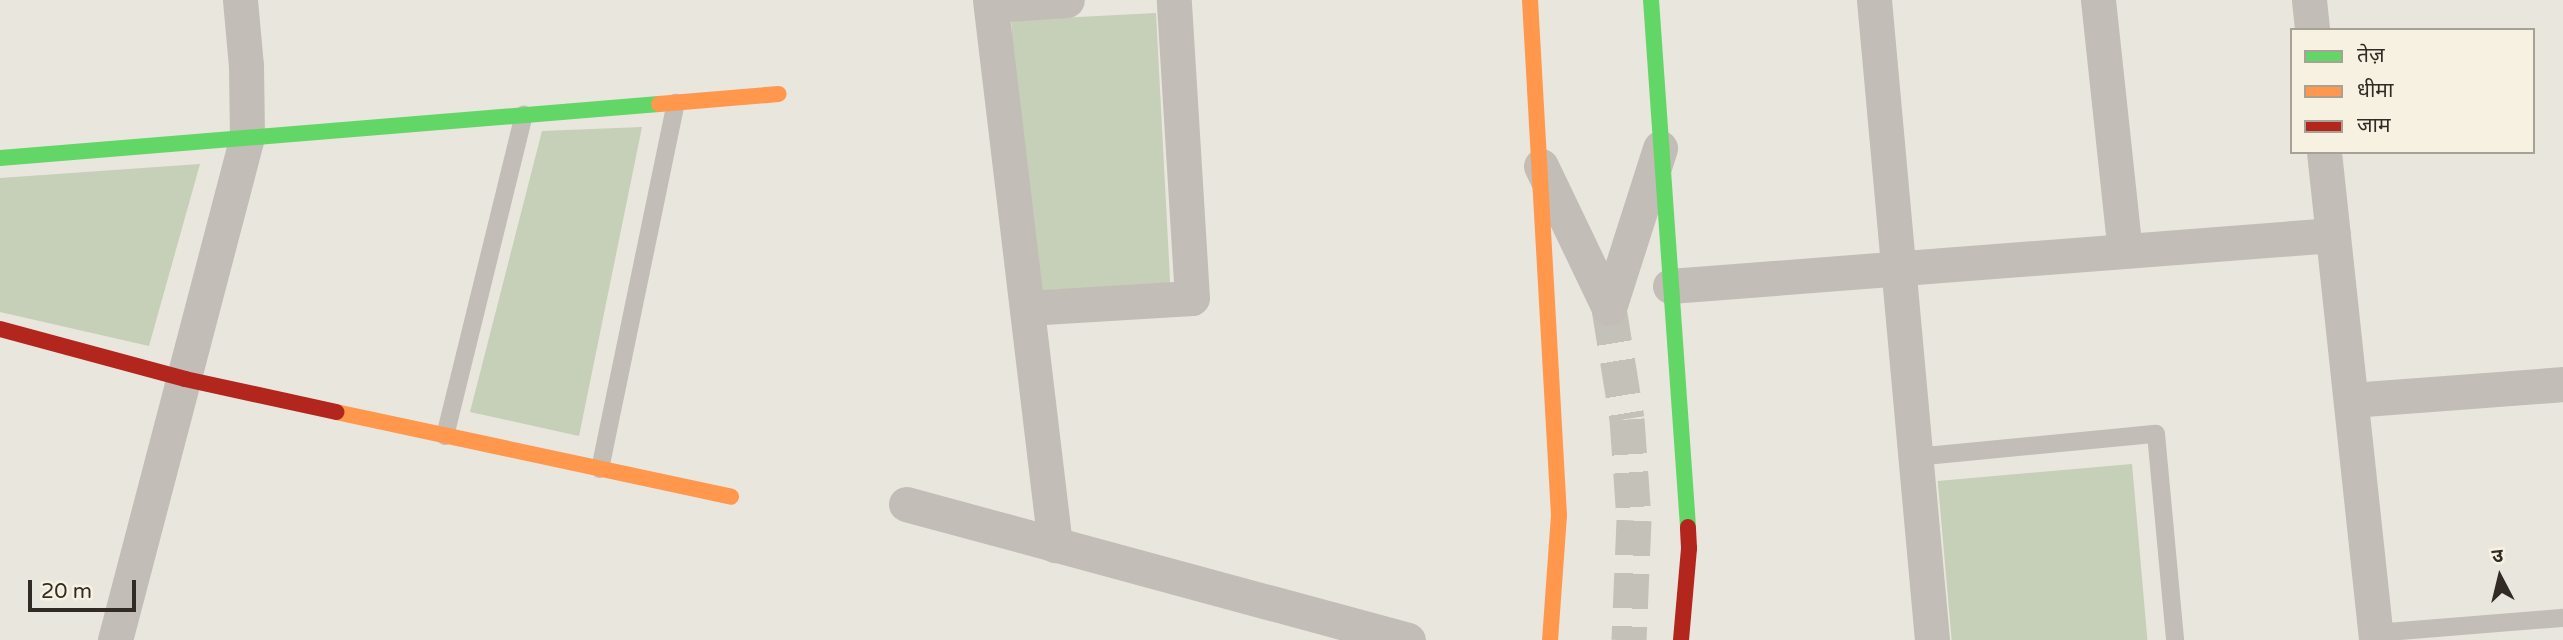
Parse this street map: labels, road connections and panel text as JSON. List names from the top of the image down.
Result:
{
  "legend": ["तेज़", "धीमा", "जाम"],
  "scale_bar": "20 m",
  "north": "top"
}
